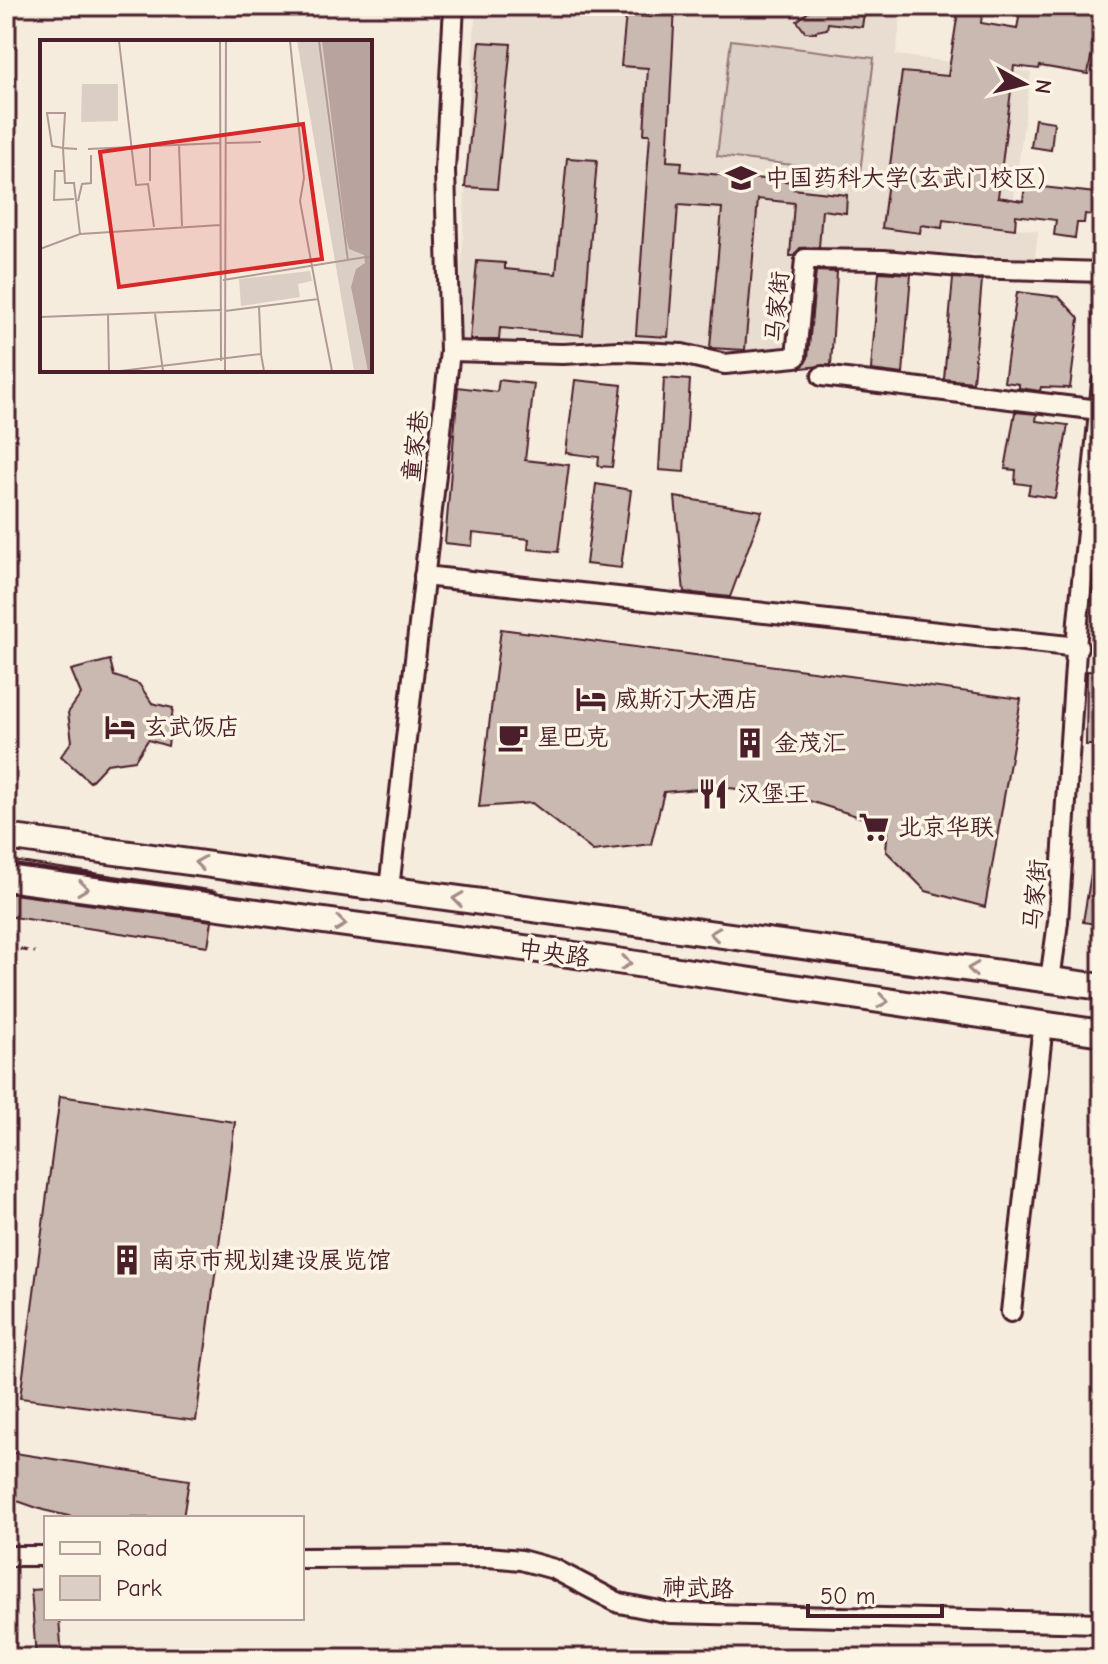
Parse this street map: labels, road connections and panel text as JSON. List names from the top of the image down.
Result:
{
  "streets": {
    "main road": ["中央路"],
    "street": ["马家街", "童家巷", "神武路"]
  },
  "crossings": [
    ["马家街", "童家巷"],
    ["马家街", "中央路"],
    ["童家巷", "中央路"]
  ],
  "places": {
    "school or university": ["中国药科大学(玄武门校区)"],
    "hotel": ["威斯汀大酒店", "玄武饭店"],
    "cafe": ["星巴克"],
    "building": ["金茂汇", "南京市规划建设展览馆"],
    "restaurant": ["汉堡王"],
    "supermarket": ["北京华联"]
  },
  "legend": ["Road", "Park"],
  "scale_bar": "50 m",
  "north": "right"
}
